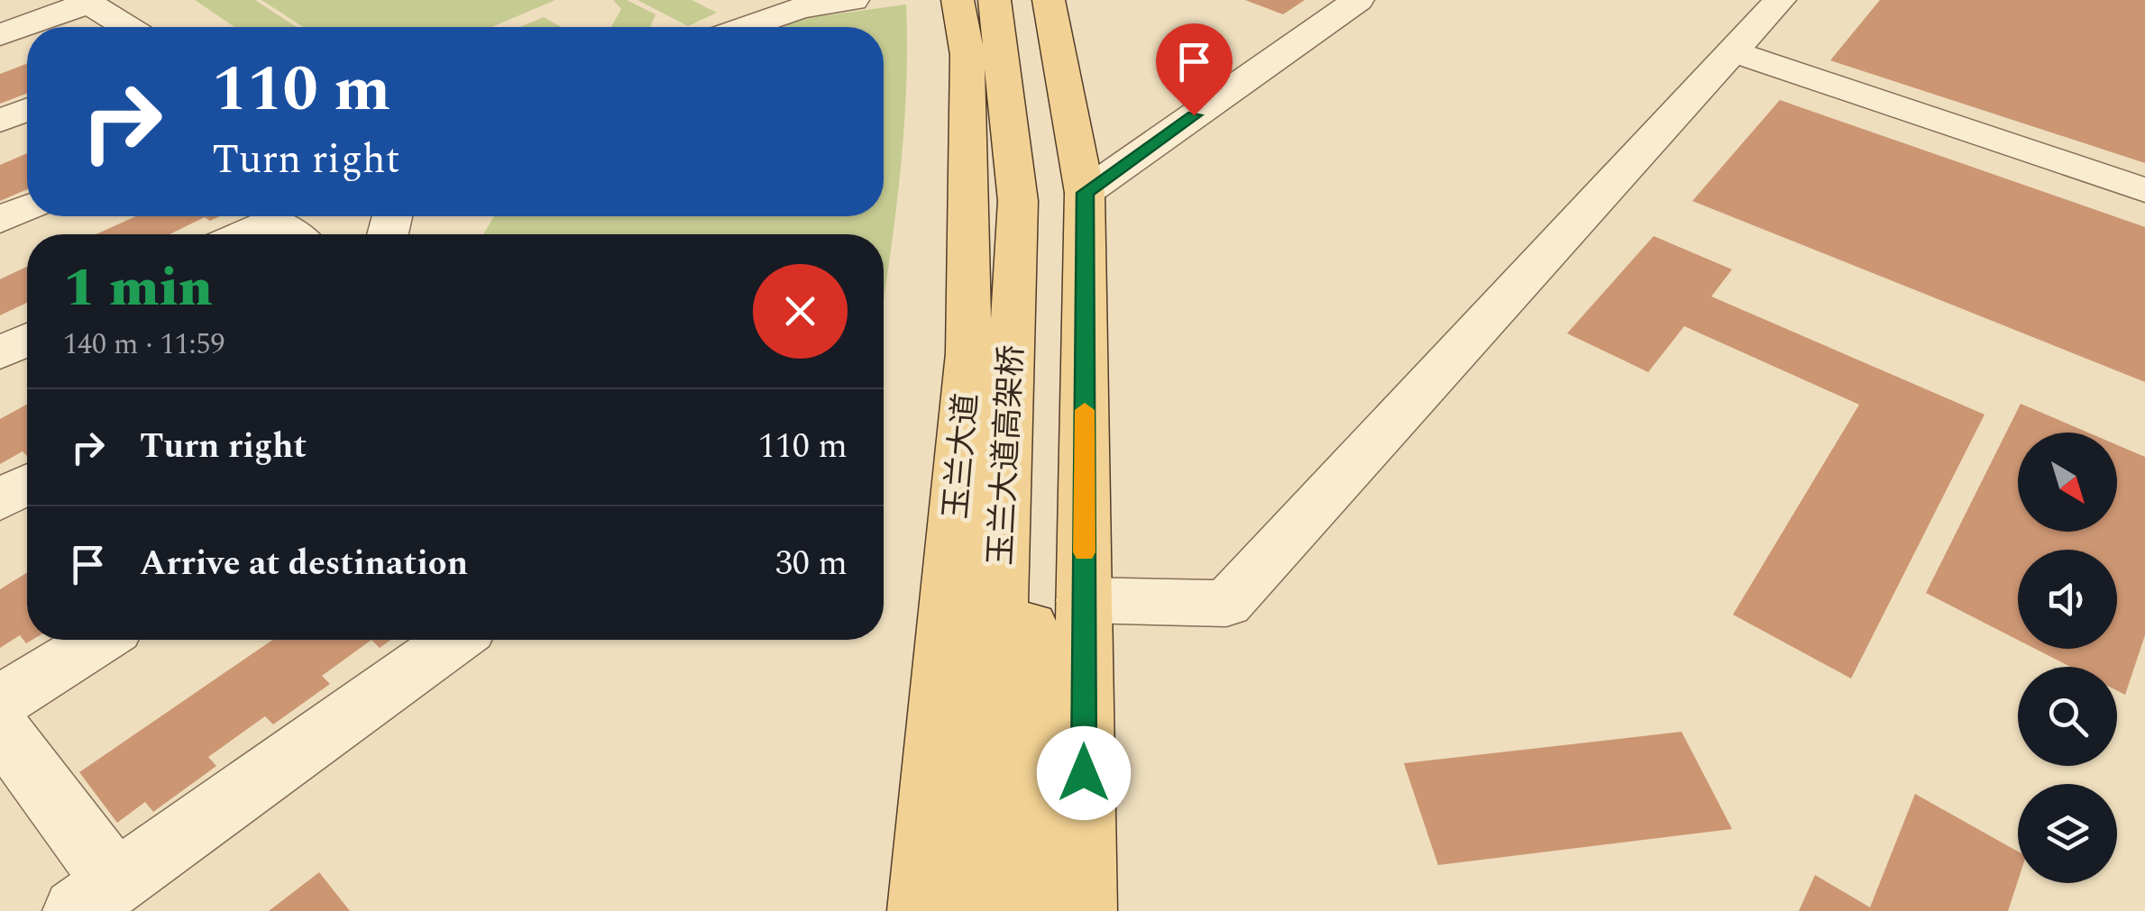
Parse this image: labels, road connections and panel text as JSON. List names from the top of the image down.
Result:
{
  "streets": {
    "main road": ["玉兰大道高架桥", "玉兰大道"]
  },
  "north": "bottom right",
  "page": {
    "turn": ["110 m", "Turn right"],
    "heading": ["1 min", "140 m · 11:59"],
    "list": [
      {
        "name": "Turn right",
        "value": "110 m"
      },
      {
        "name": "Arrive at destination",
        "value": "30 m"
      }
    ]
  }
}
